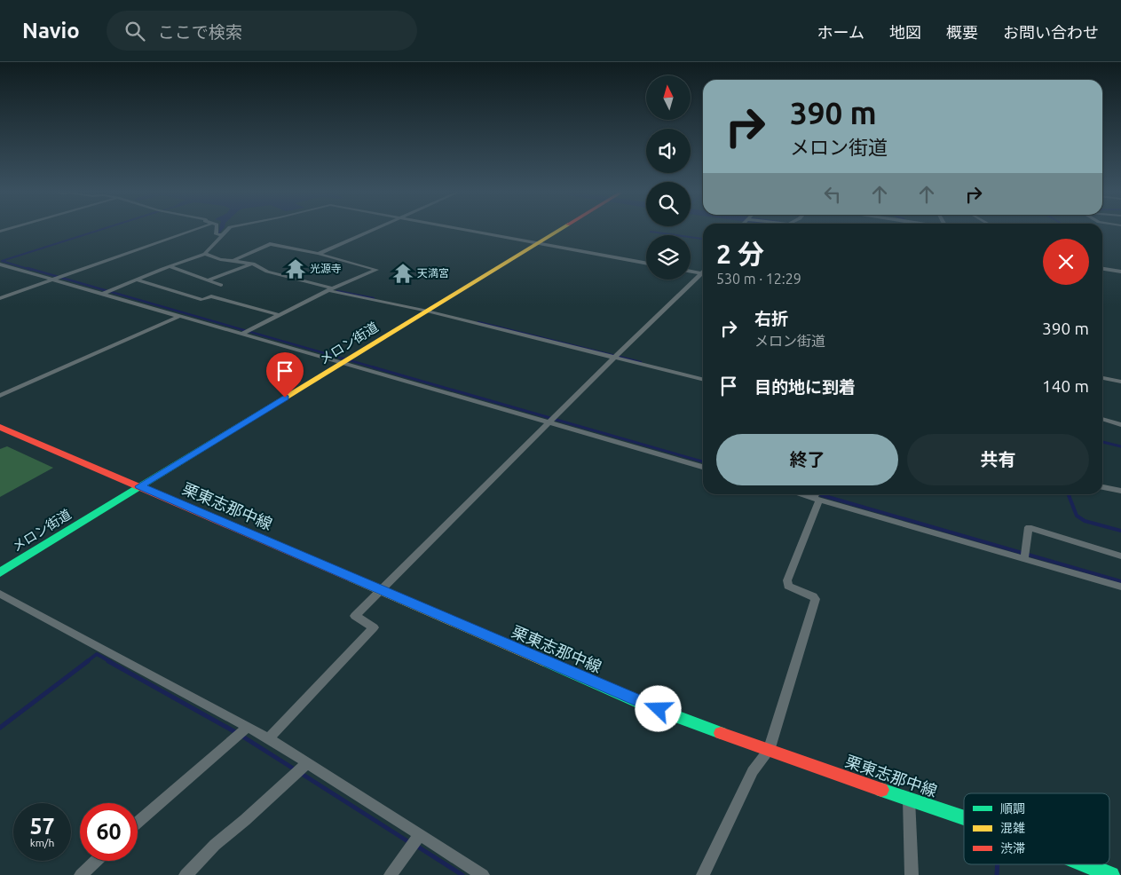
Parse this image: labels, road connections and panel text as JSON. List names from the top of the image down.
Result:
{
  "streets": {
    "street": ["メロン街道", "栗東志那中線"]
  },
  "crossings": [
    ["メロン街道", "栗東志那中線"]
  ],
  "places": {
    "temple": ["光源寺", "天満宮"]
  },
  "legend": ["順調", "混雑", "渋滞"],
  "north": "top",
  "page": {
    "header": "Navio",
    "search": "ここで検索",
    "nav": [
      "ホーム",
      "地図",
      "概要",
      "お問い合わせ"
    ],
    "turn": ["390 m", "メロン街道"],
    "heading": ["2 分", "530 m · 12:29"],
    "list": [
      {
        "name": "右折",
        "note": "メロン街道",
        "value": "390 m"
      },
      {
        "name": "目的地に到着",
        "value": "140 m"
      }
    ],
    "buttons": ["終了", "共有"],
    "speed": "57 km/h",
    "limit": "60"
  }
}
